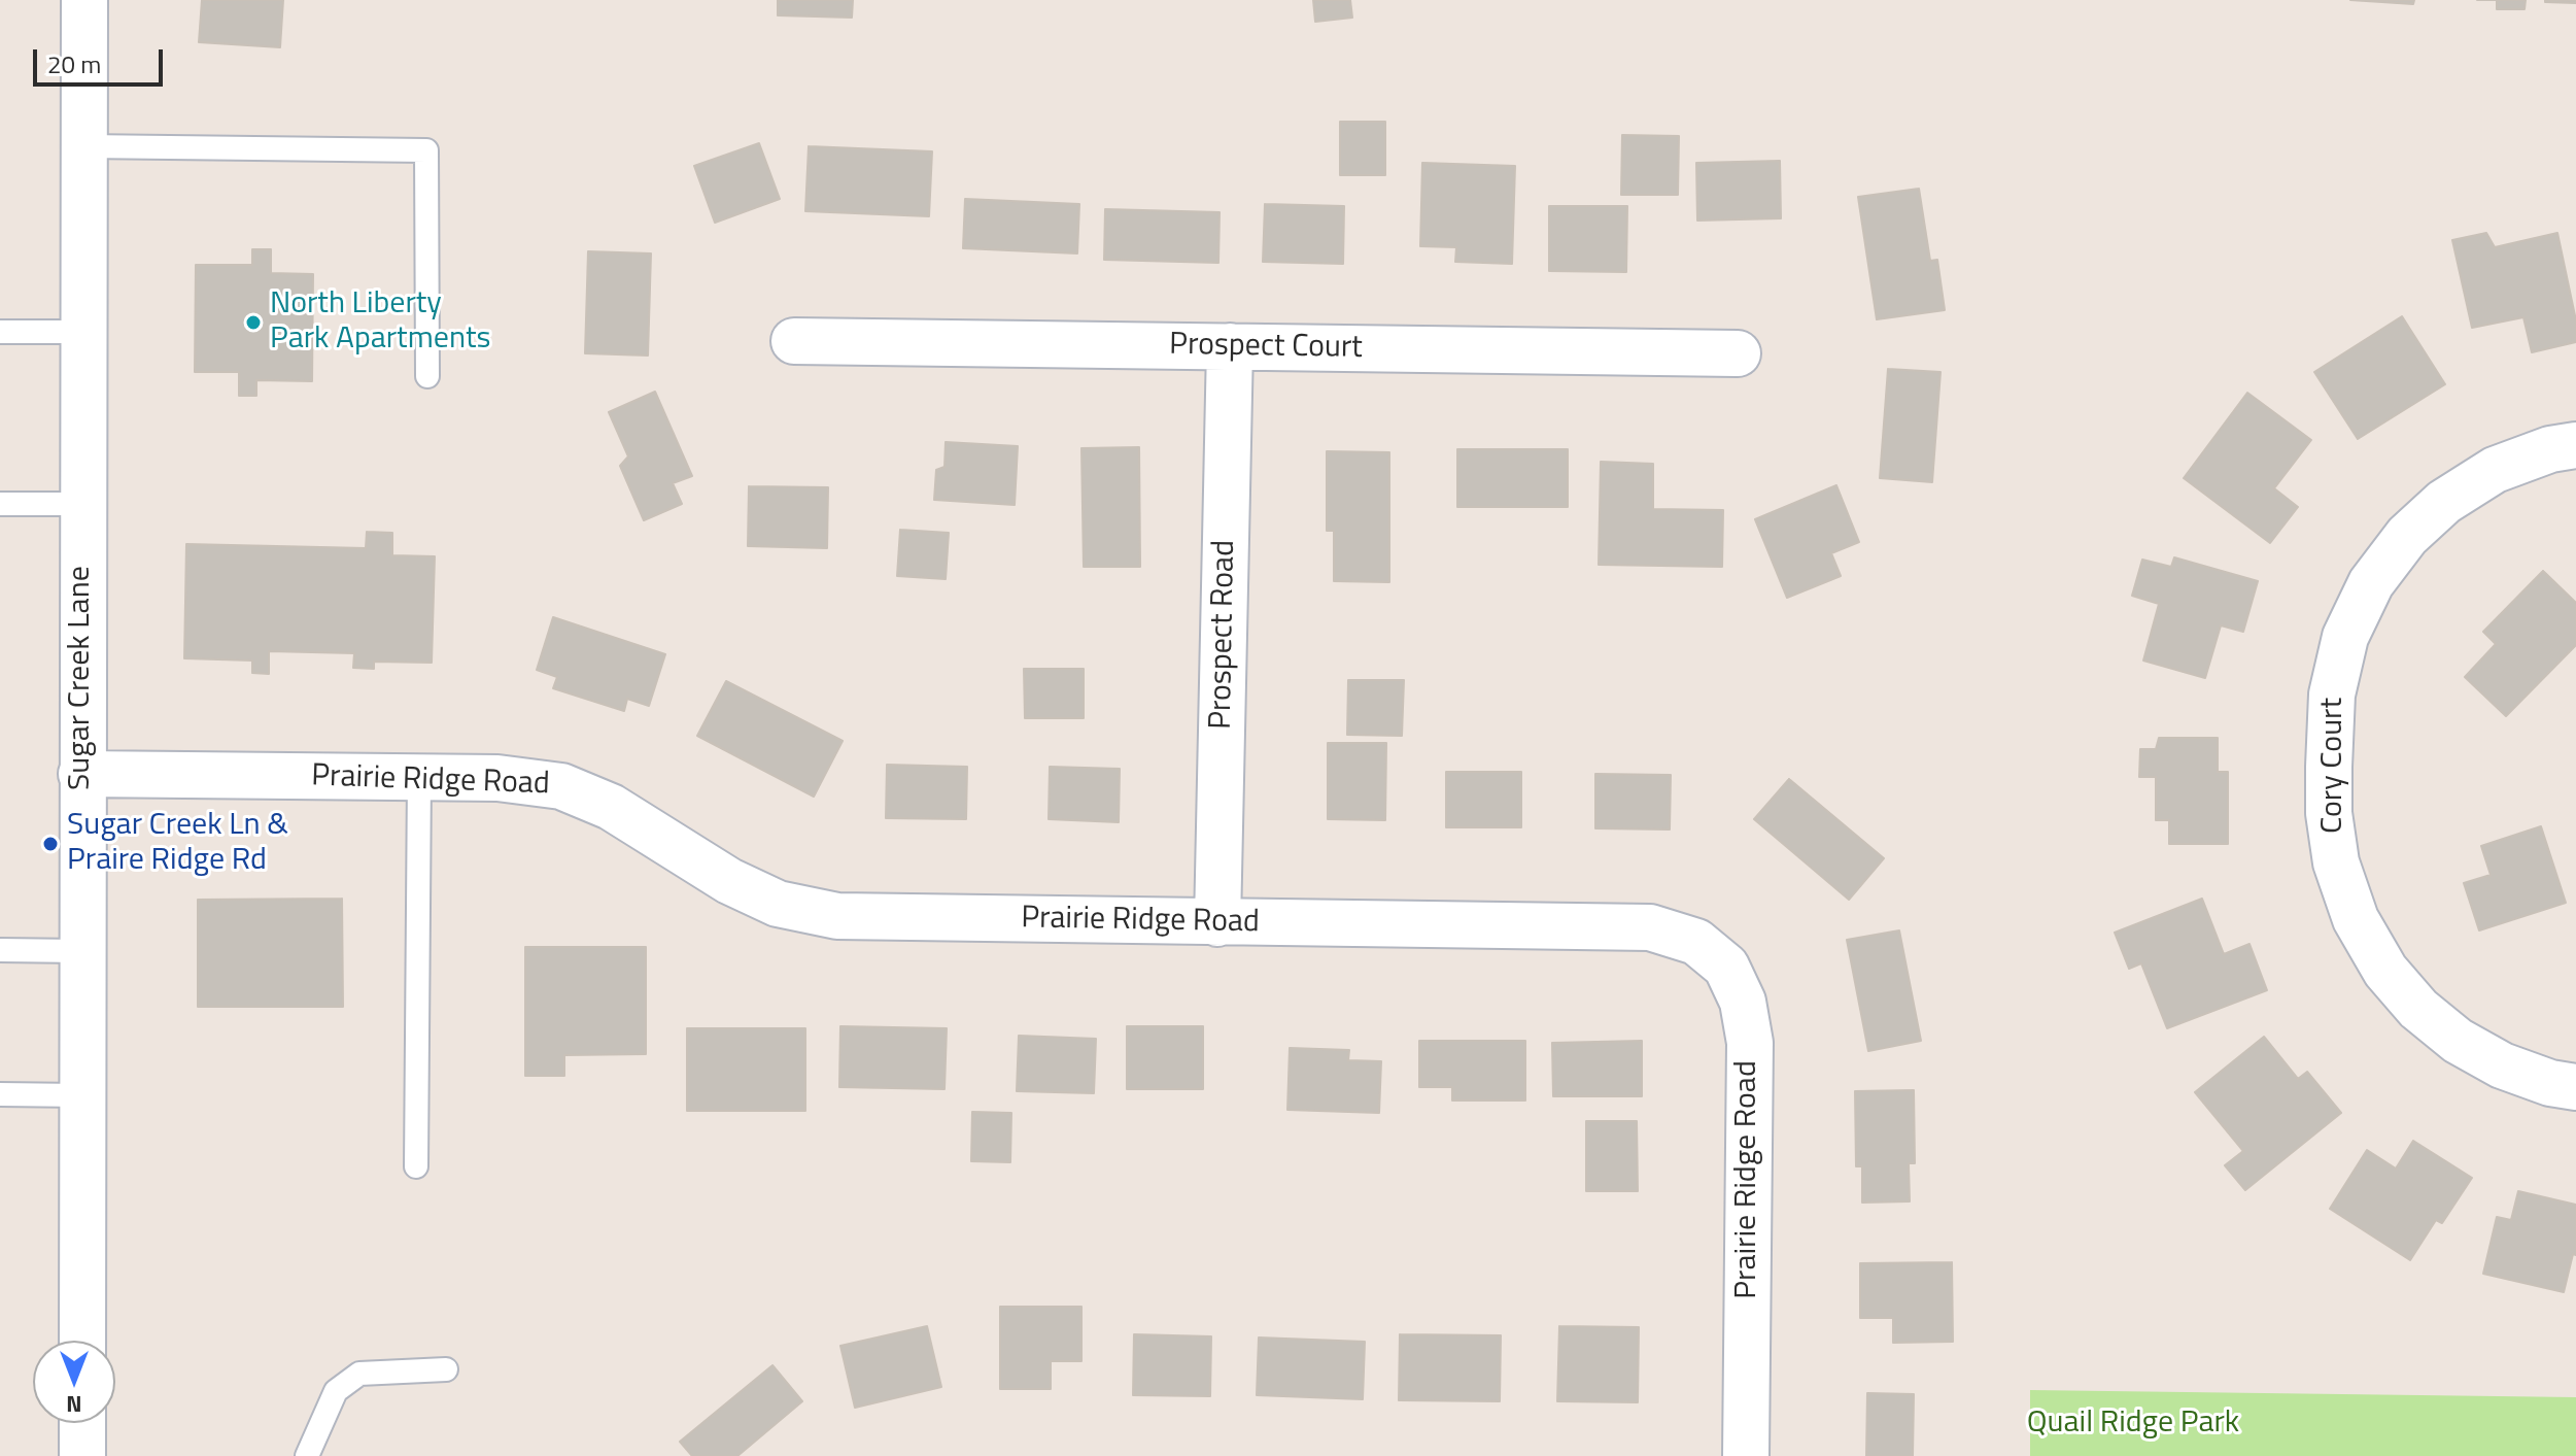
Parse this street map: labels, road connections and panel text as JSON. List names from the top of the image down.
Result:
{
  "streets": {
    "street": [
      "Prospect Court",
      "Prospect Road",
      "Sugar Creek Lane",
      "Cory Court",
      "Prairie Ridge Road"
    ]
  },
  "crossings": [
    ["Prospect Court", "Prospect Road"],
    ["Prospect Road", "Prairie Ridge Road"],
    ["Sugar Creek Lane", "Prairie Ridge Road"]
  ],
  "parks": ["Quail Ridge Park"],
  "places": ["North Liberty Park Apartments", "Sugar Creek Ln & Praire Ridge Rd"],
  "scale_bar": "20 m",
  "north": "bottom"
}
